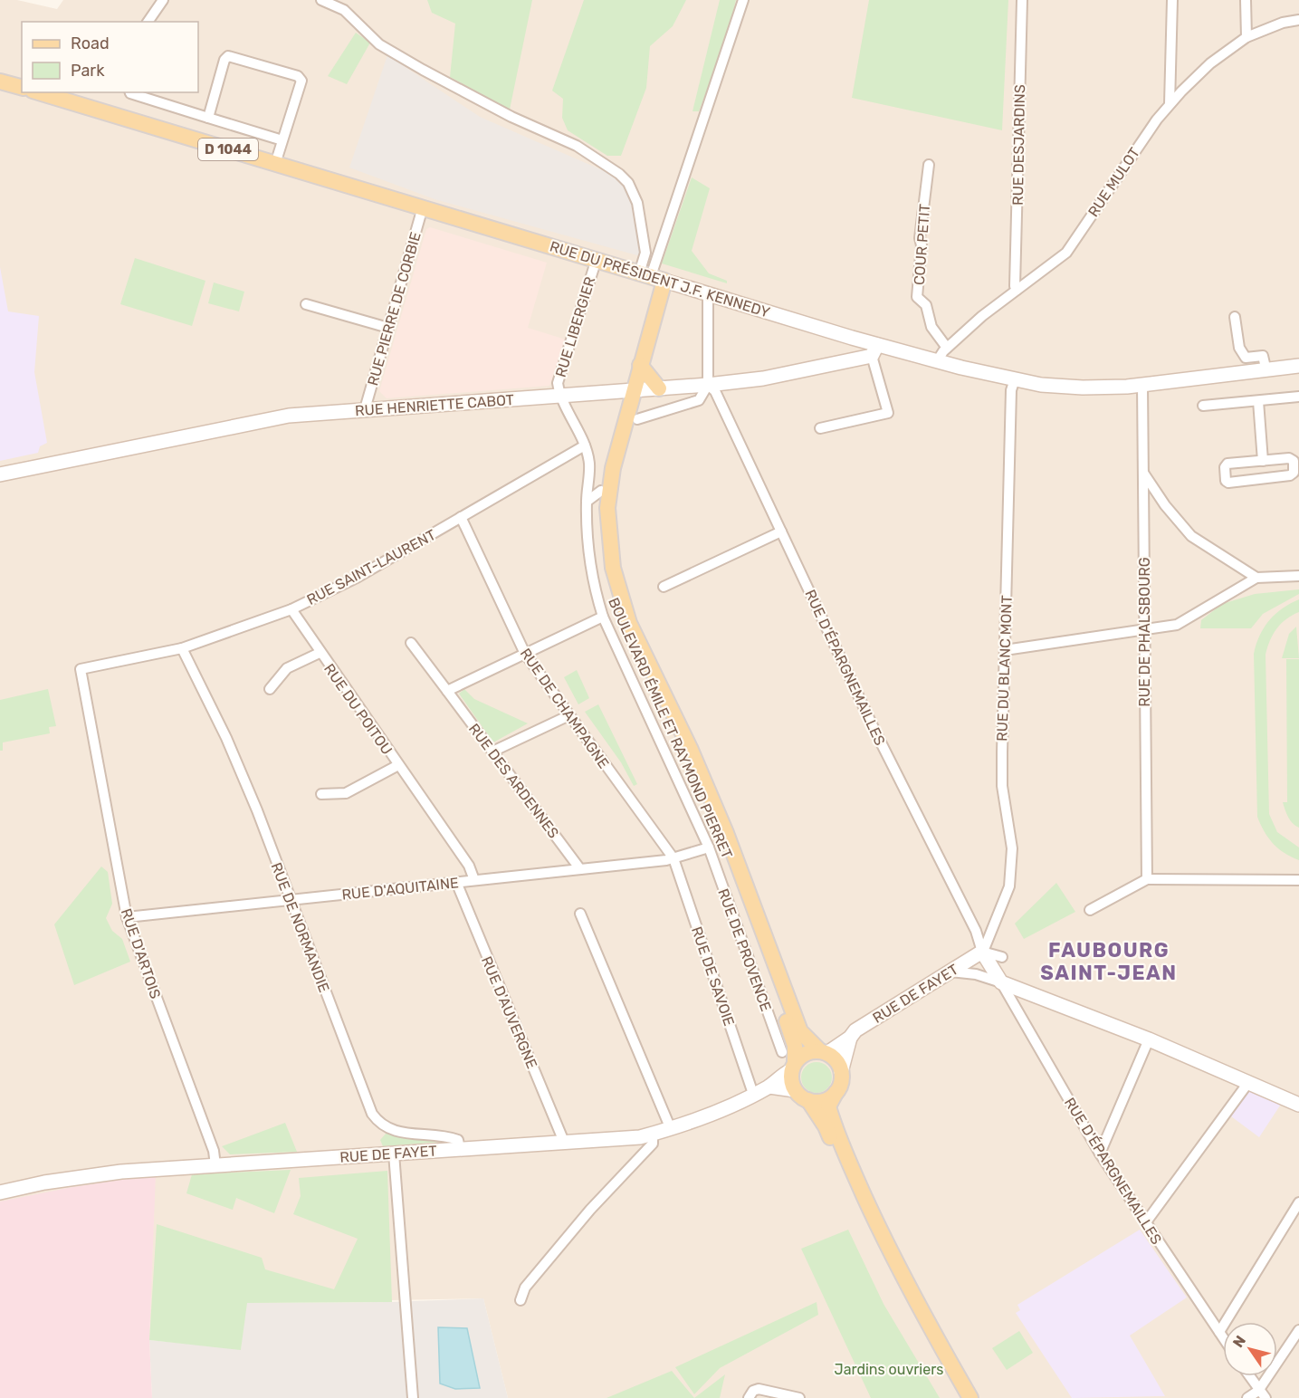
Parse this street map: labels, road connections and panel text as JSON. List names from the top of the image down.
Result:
{
  "streets": {
    "main road": [
      "D 1044",
      "RUE DU PRÉSIDENT J.F. KENNEDY",
      "RUE HENRIETTE CABOT",
      "BOULEVARD ÉMILE ET RAYMOND PIERRET",
      "RUE DE FAYET"
    ],
    "street": [
      "RUE DESJARDINS",
      "RUE MULOT",
      "COUR PETIT",
      "RUE PIERRE DE CORBIE",
      "RUE LIBERGIER",
      "RUE SAINT-LAURENT",
      "RUE DE PHALSBOURG",
      "RUE D'ÉPARGNEMAILLES",
      "RUE DU BLANC MONT",
      "RUE DE CHAMPAGNE",
      "RUE DU POITOU",
      "RUE DES ARDENNES",
      "RUE D'AQUITAINE",
      "RUE DE NORMANDIE",
      "RUE DE PROVENCE",
      "RUE D'ARTOIS",
      "RUE DE SAVOIE",
      "RUE D'AUVERGNE"
    ]
  },
  "crossings": [
    ["RUE DESJARDINS", "RUE MULOT"],
    ["RUE MULOT", "COUR PETIT"],
    ["RUE MULOT", "RUE DU PRÉSIDENT J.F. KENNEDY"],
    ["RUE DU PRÉSIDENT J.F. KENNEDY", "RUE PIERRE DE CORBIE"],
    ["RUE DU PRÉSIDENT J.F. KENNEDY", "RUE LIBERGIER"],
    ["RUE DU PRÉSIDENT J.F. KENNEDY", "RUE HENRIETTE CABOT"],
    ["RUE DU PRÉSIDENT J.F. KENNEDY", "RUE DE PHALSBOURG"],
    ["RUE DU PRÉSIDENT J.F. KENNEDY", "RUE DU BLANC MONT"],
    ["RUE DU PRÉSIDENT J.F. KENNEDY", "BOULEVARD ÉMILE ET RAYMOND PIERRET"],
    ["RUE PIERRE DE CORBIE", "RUE HENRIETTE CABOT"],
    ["RUE LIBERGIER", "RUE HENRIETTE CABOT"],
    ["RUE LIBERGIER", "BOULEVARD ÉMILE ET RAYMOND PIERRET"],
    ["RUE HENRIETTE CABOT", "RUE D'ÉPARGNEMAILLES"],
    ["RUE HENRIETTE CABOT", "BOULEVARD ÉMILE ET RAYMOND PIERRET"],
    ["RUE SAINT-LAURENT", "RUE DE CHAMPAGNE"],
    ["RUE SAINT-LAURENT", "RUE DU POITOU"],
    ["RUE SAINT-LAURENT", "BOULEVARD ÉMILE ET RAYMOND PIERRET"],
    ["RUE SAINT-LAURENT", "RUE DE NORMANDIE"],
    ["RUE SAINT-LAURENT", "RUE D'ARTOIS"],
    ["RUE D'ÉPARGNEMAILLES", "RUE DU BLANC MONT"],
    ["RUE D'ÉPARGNEMAILLES", "RUE DE FAYET"],
    ["RUE DU BLANC MONT", "RUE DE FAYET"],
    ["RUE DE CHAMPAGNE", "RUE D'AQUITAINE"],
    ["RUE DE CHAMPAGNE", "RUE DE SAVOIE"],
    ["RUE DU POITOU", "RUE D'AQUITAINE"],
    ["BOULEVARD ÉMILE ET RAYMOND PIERRET", "RUE D'AQUITAINE"],
    ["BOULEVARD ÉMILE ET RAYMOND PIERRET", "RUE DE PROVENCE"],
    ["BOULEVARD ÉMILE ET RAYMOND PIERRET", "RUE DE FAYET"],
    ["RUE DES ARDENNES", "RUE D'AQUITAINE"],
    ["RUE D'AQUITAINE", "RUE DE NORMANDIE"],
    ["RUE D'AQUITAINE", "RUE DE PROVENCE"],
    ["RUE D'AQUITAINE", "RUE D'ARTOIS"],
    ["RUE D'AQUITAINE", "RUE DE SAVOIE"],
    ["RUE D'AQUITAINE", "RUE D'AUVERGNE"],
    ["RUE DE NORMANDIE", "RUE DE FAYET"],
    ["RUE D'ARTOIS", "RUE DE FAYET"],
    ["RUE DE SAVOIE", "RUE DE FAYET"],
    ["RUE DE FAYET", "RUE D'AUVERGNE"]
  ],
  "districts": ["FAUBOURG SAINT-JEAN"],
  "parks": ["Jardins ouvriers"],
  "legend": ["Road", "Park"],
  "north": "top left"
}
